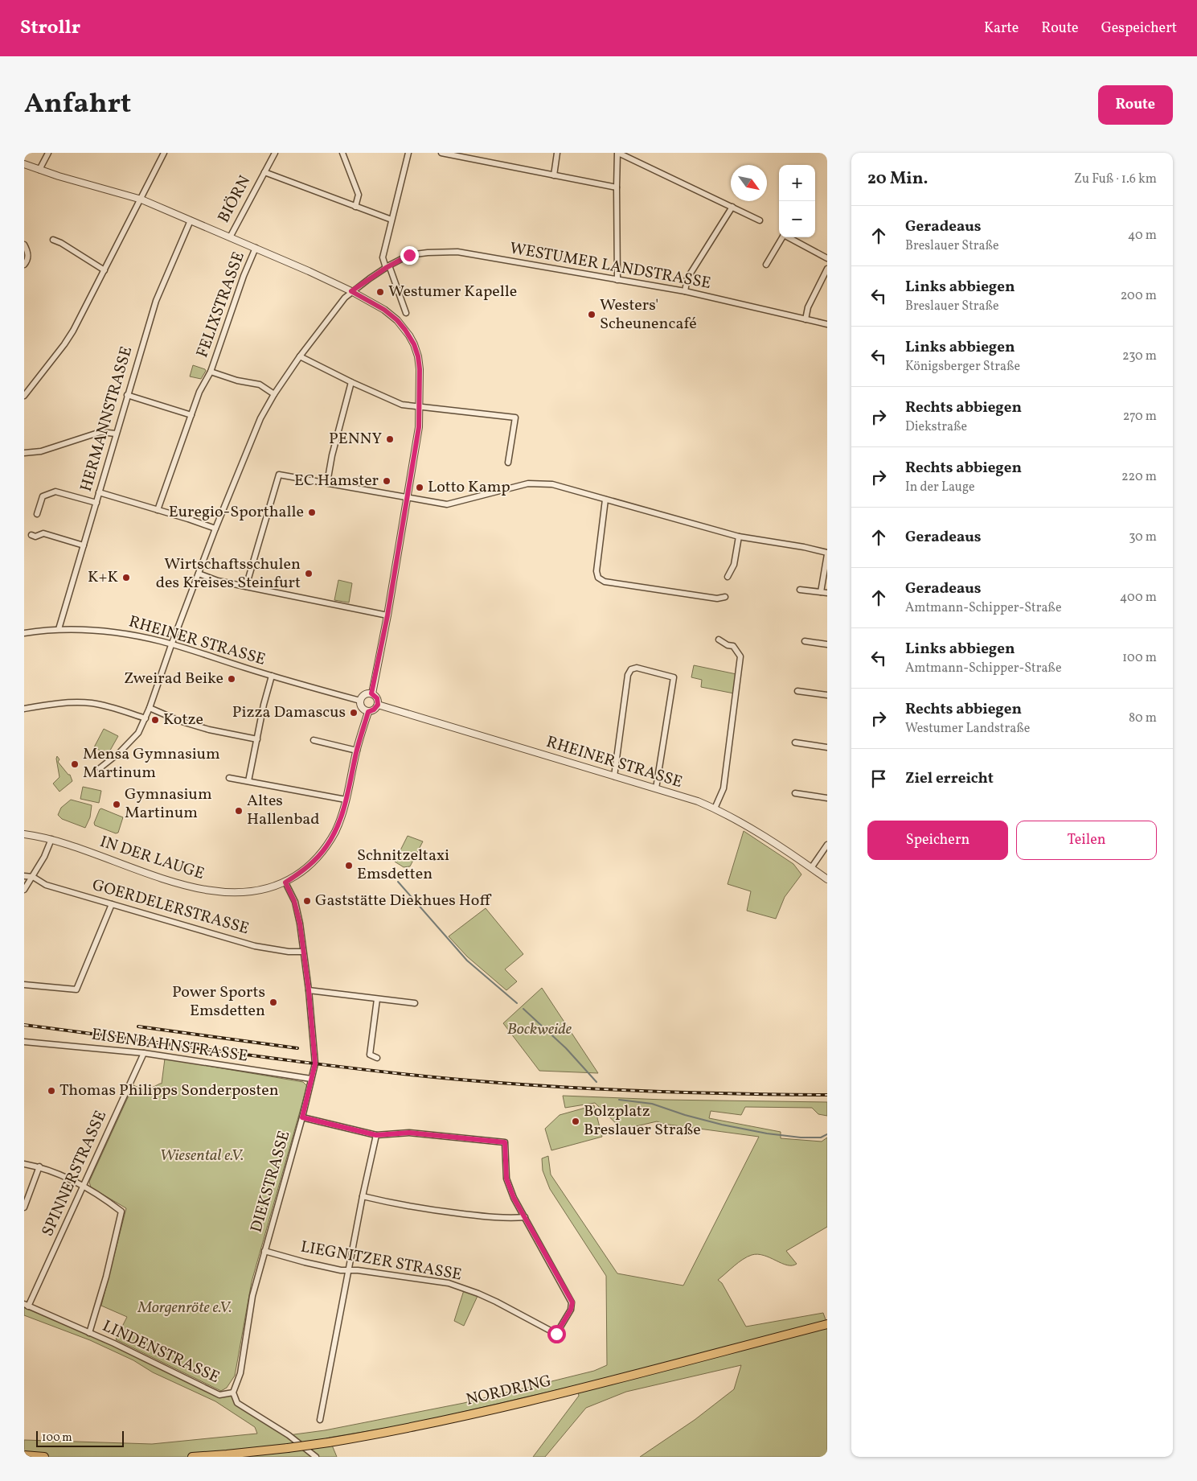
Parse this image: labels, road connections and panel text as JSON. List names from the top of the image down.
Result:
{
  "streets": {
    "main road": ["NORDRING"],
    "street": [
      "BIÖRN",
      "WESTUMER LANDSTRASSE",
      "FELIXSTRASSE",
      "HERMANNSTRASSE",
      "RHEINER STRASSE",
      "IN DER LAUGE",
      "GOERDELERSTRASSE",
      "EISENBAHNSTRASSE",
      "SPINNERSTRASSE",
      "DIEKSTRASSE",
      "LIEGNITZER STRASSE",
      "LINDENSTRASSE"
    ]
  },
  "crossings": [
    ["WESTUMER LANDSTRASSE", "FELIXSTRASSE"],
    ["WESTUMER LANDSTRASSE", "RHEINER STRASSE"],
    ["HERMANNSTRASSE", "RHEINER STRASSE"],
    ["RHEINER STRASSE", "IN DER LAUGE"],
    ["IN DER LAUGE", "DIEKSTRASSE"],
    ["GOERDELERSTRASSE", "DIEKSTRASSE"],
    ["EISENBAHNSTRASSE", "SPINNERSTRASSE"],
    ["EISENBAHNSTRASSE", "DIEKSTRASSE"],
    ["SPINNERSTRASSE", "LINDENSTRASSE"],
    ["DIEKSTRASSE", "LIEGNITZER STRASSE"],
    ["DIEKSTRASSE", "LINDENSTRASSE"]
  ],
  "parks": ["Bockweide", "Wiesental e.V.", "Morgenröte e.V."],
  "places": [
    "Westumer Kapelle",
    "Westers' Scheunencafé",
    "PENNY",
    "EC Hamster",
    "Lotto Kamp",
    "Euregio-Sporthalle",
    "Wirtschaftsschulen des Kreises Steinfurt",
    "K+K",
    "Zweirad Beike",
    "Pizza Damascus",
    "Kotze",
    "Mensa Gymnasium Martinum",
    "Gymnasium Martinum",
    "Altes Hallenbad",
    "Schnitzeltaxi Emsdetten",
    "Gaststätte Diekhues Hoff",
    "Power Sports Emsdetten",
    "Thomas Philipps Sonderposten",
    "Bolzplatz Breslauer Straße"
  ],
  "scale_bar": "100 m",
  "north": "bottom right",
  "page": {
    "header": "Strollr",
    "nav": ["Karte", "Route", "Gespeichert"],
    "title": "Anfahrt",
    "buttons": [
      "Route",
      ["Speichern", "Teilen"]
    ],
    "heading": ["20 Min.", "Zu Fuß · 1.6 km"],
    "map_buttons": ["+", "−"],
    "list": [
      ["Geradeaus", "Breslauer Straße", "40 m"],
      ["Links abbiegen", "Breslauer Straße", "200 m"],
      ["Links abbiegen", "Königsberger Straße", "230 m"],
      ["Rechts abbiegen", "Diekstraße", "270 m"],
      ["Rechts abbiegen", "In der Lauge", "220 m"],
      ["Geradeaus", "30 m"],
      ["Geradeaus", "Amtmann-Schipper-Straße", "400 m"],
      ["Links abbiegen", "Amtmann-Schipper-Straße", "100 m"],
      ["Rechts abbiegen", "Westumer Landstraße", "80 m"],
      "Ziel erreicht"
    ],
    "scale": "100 m"
  }
}
